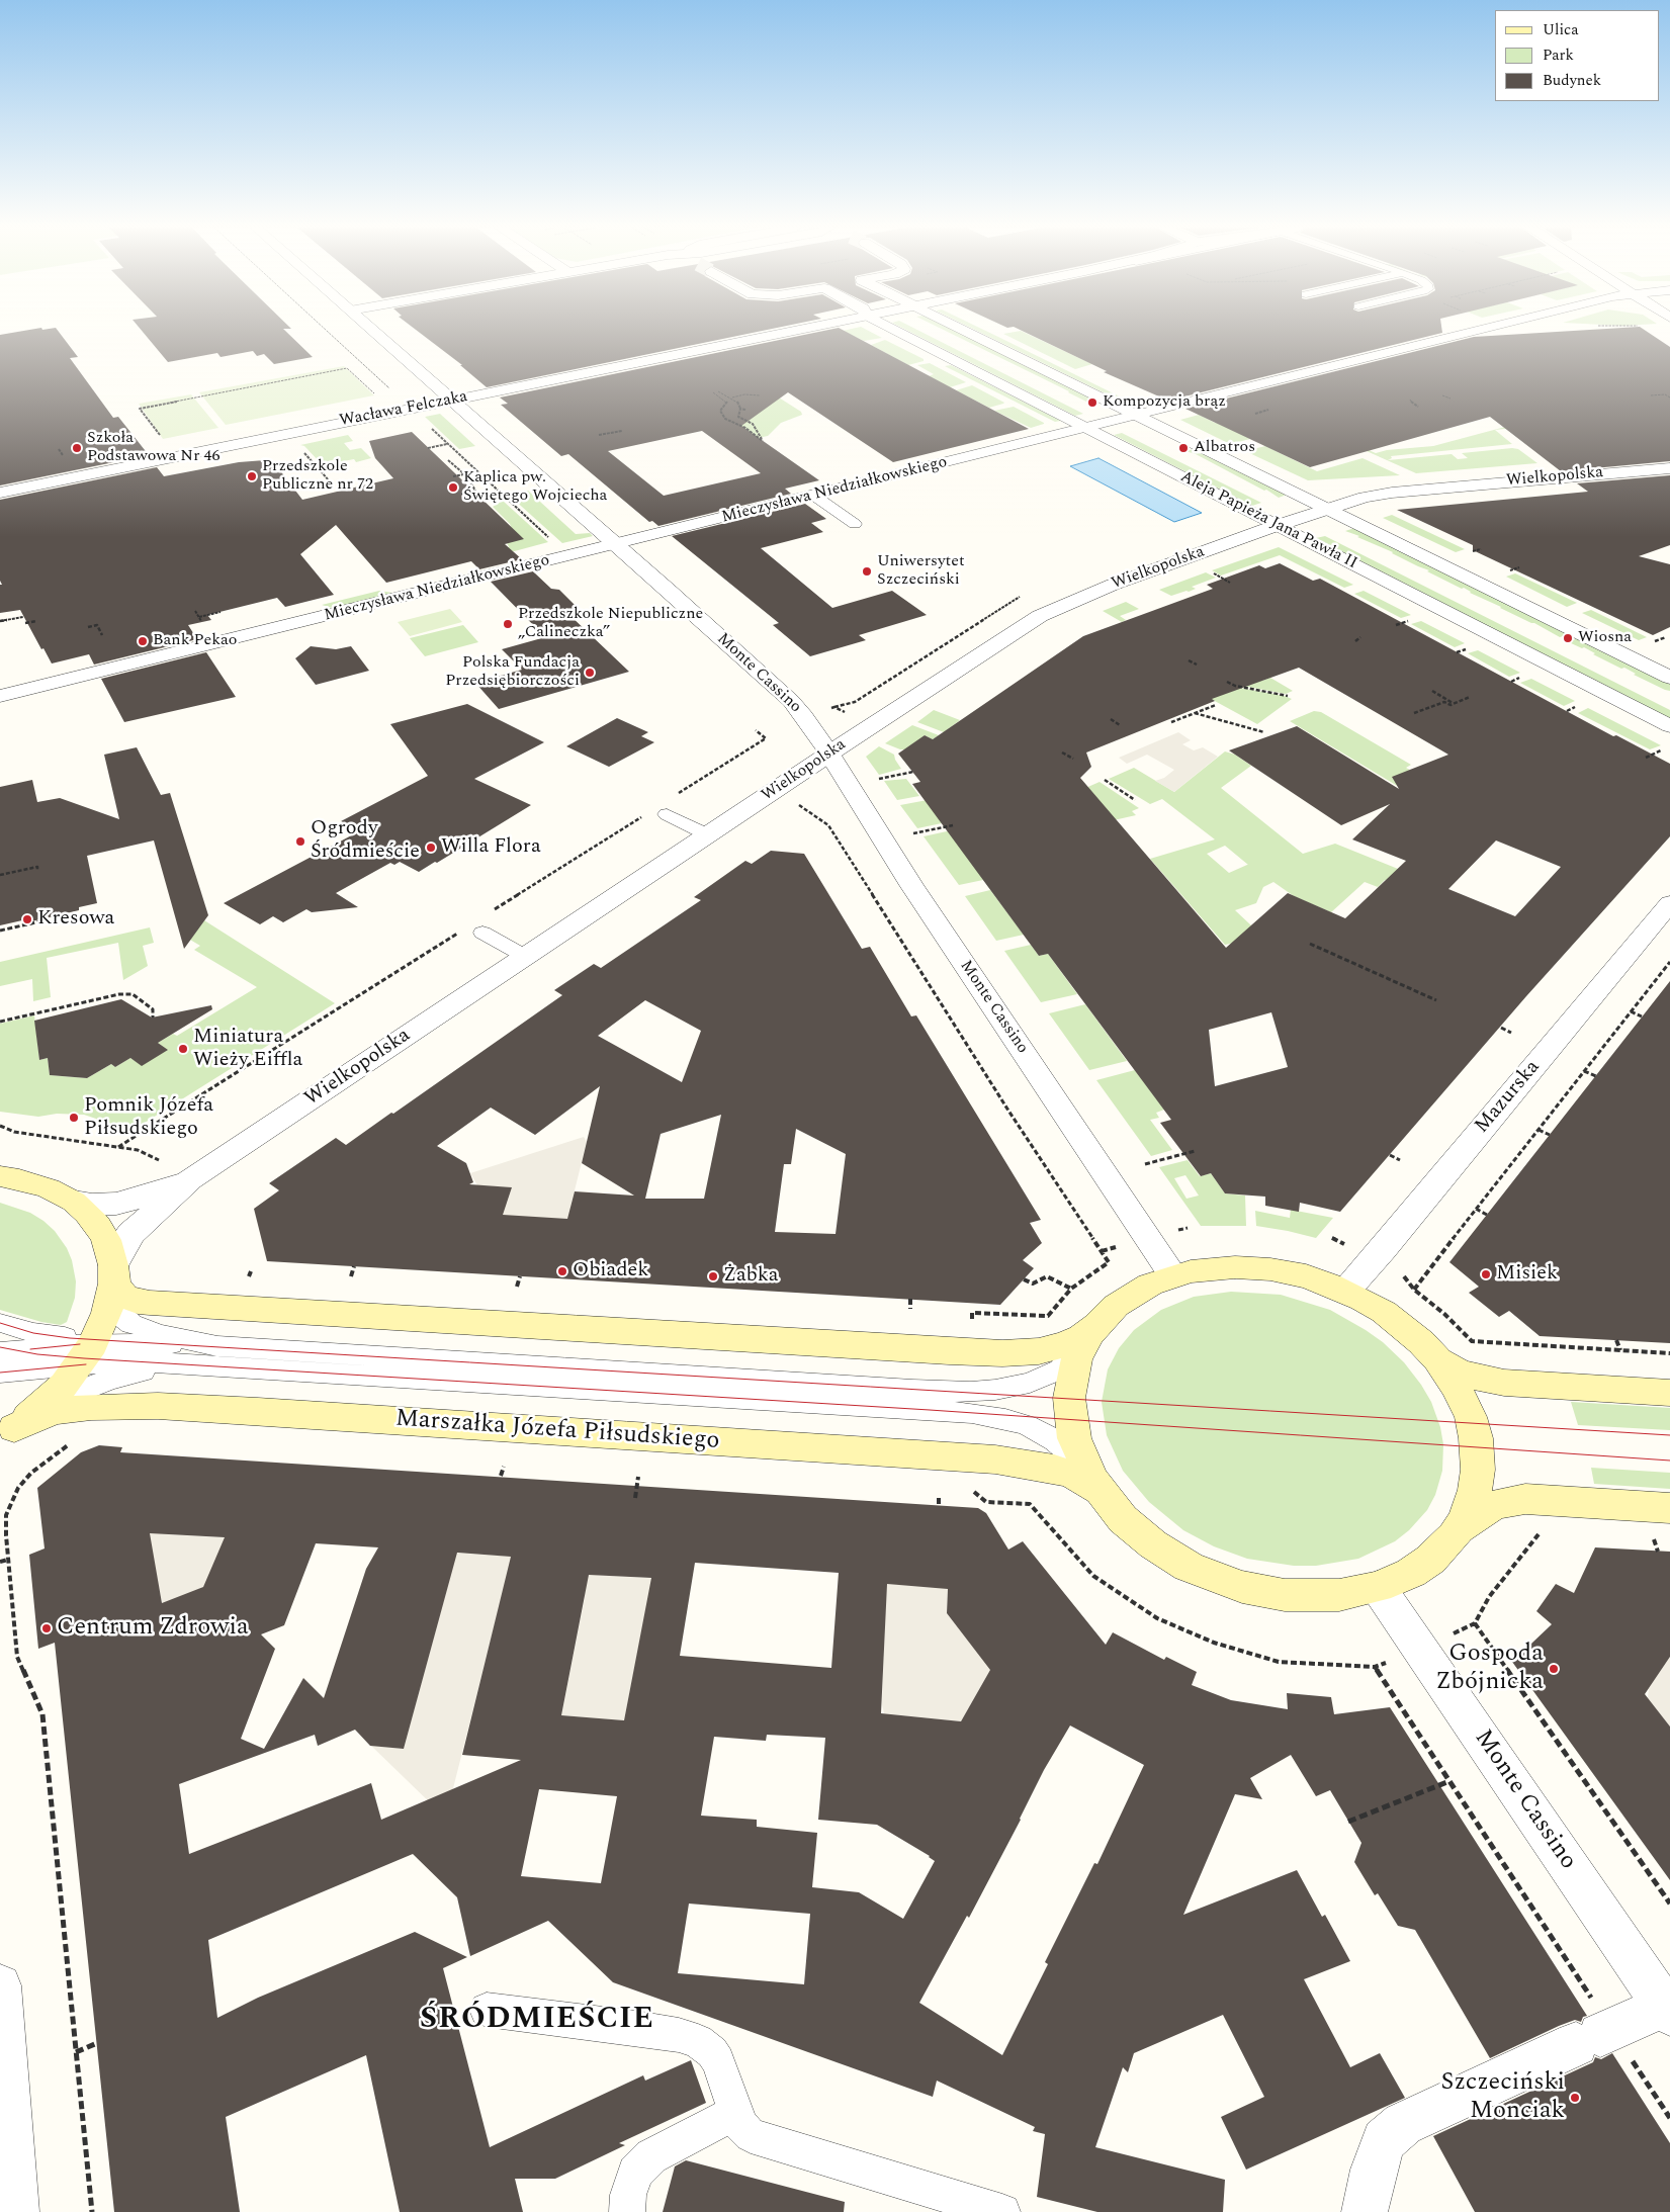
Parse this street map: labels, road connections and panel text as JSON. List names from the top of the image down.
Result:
{
  "streets": {
    "main road": ["Marszałka Józefa Piłsudskiego"],
    "street": [
      "Wacława Felczaka",
      "Wielkopolska",
      "Mieczysława Niedziałkowskiego",
      "Aleja Papieża Jana Pawła II",
      "Monte Cassino",
      "Mazurska"
    ]
  },
  "crossings": [
    ["Wacława Felczaka", "Monte Cassino"],
    ["Wielkopolska", "Aleja Papieża Jana Pawła II"],
    ["Wielkopolska", "Monte Cassino"],
    ["Mieczysława Niedziałkowskiego", "Aleja Papieża Jana Pawła II"],
    ["Mieczysława Niedziałkowskiego", "Monte Cassino"]
  ],
  "districts": ["ŚRÓDMIEŚCIE"],
  "places": [
    "Kompozycja brąz",
    "Szkoła Podstawowa Nr 46",
    "Albatros",
    "Przedszkole Publiczne nr 72",
    "Kaplica pw. Świętego Wojciecha",
    "Uniwersytet Szczeciński",
    "Przedszkole Niepubliczne „Calineczka”",
    "Wiosna",
    "Bank Pekao",
    "Polska Fundacja Przedsiębiorczości",
    "Ogrody Śródmieście",
    "Willa Flora",
    "Kresowa",
    "Miniatura Wieży Eiffla",
    "Pomnik Józefa Piłsudskiego",
    "Obiadek",
    "Misiek",
    "Żabka",
    "Centrum Zdrowia",
    "Gospoda Zbójnicka",
    "Szczeciński Monciak"
  ],
  "legend": ["Ulica", "Park", "Budynek"]
}
